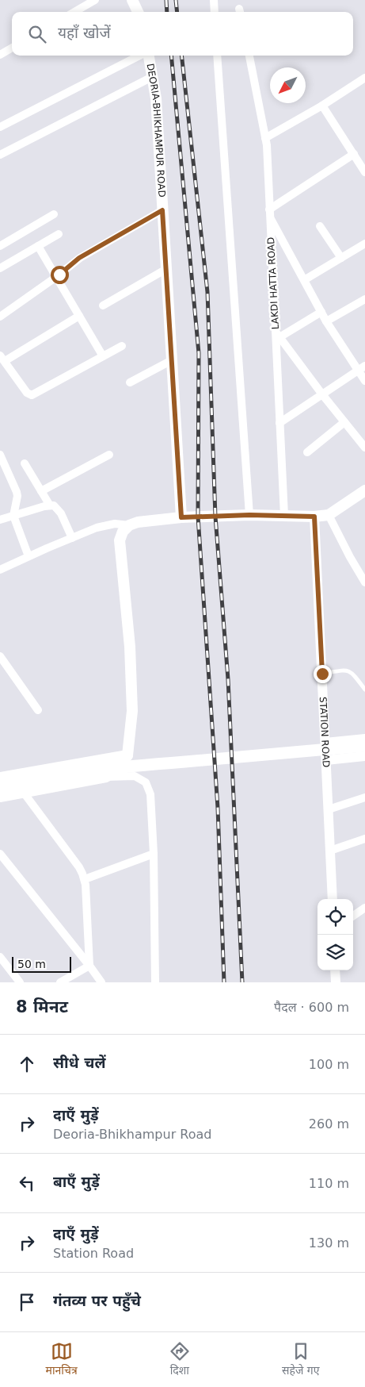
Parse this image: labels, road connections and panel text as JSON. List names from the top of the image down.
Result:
{
  "streets": {
    "main road": ["DEORIA-BHIKHAMPUR ROAD"],
    "street": ["LAKDI HATTA ROAD", "STATION ROAD"]
  },
  "scale_bar": "50 m",
  "north": "bottom left",
  "page": {
    "search": "यहाँ खोजें",
    "scale": "50 m",
    "heading": ["8 मिनट", "पैदल · 600 m"],
    "list": [
      ["सीधे चलें", "100 m"],
      ["दाएँ मुड़ें", "Deoria-Bhikhampur Road", "260 m"],
      ["बाएँ मुड़ें", "110 m"],
      ["दाएँ मुड़ें", "Station Road", "130 m"],
      "गंतव्य पर पहुँचे"
    ],
    "nav": ["मानचित्र", "दिशा", "सहेजे गए"]
  }
}
